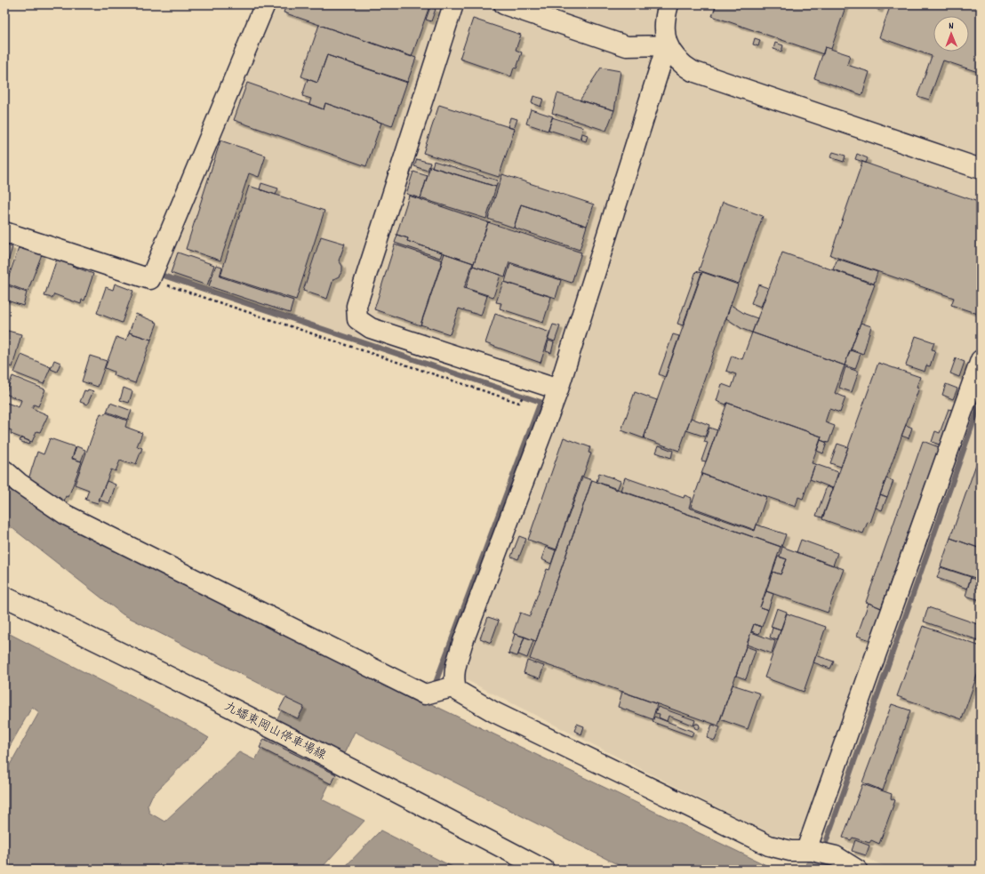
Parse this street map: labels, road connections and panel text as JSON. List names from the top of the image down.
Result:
{
  "streets": {
    "street": ["九蟠東岡山停車場線"]
  },
  "north": "top"
}
